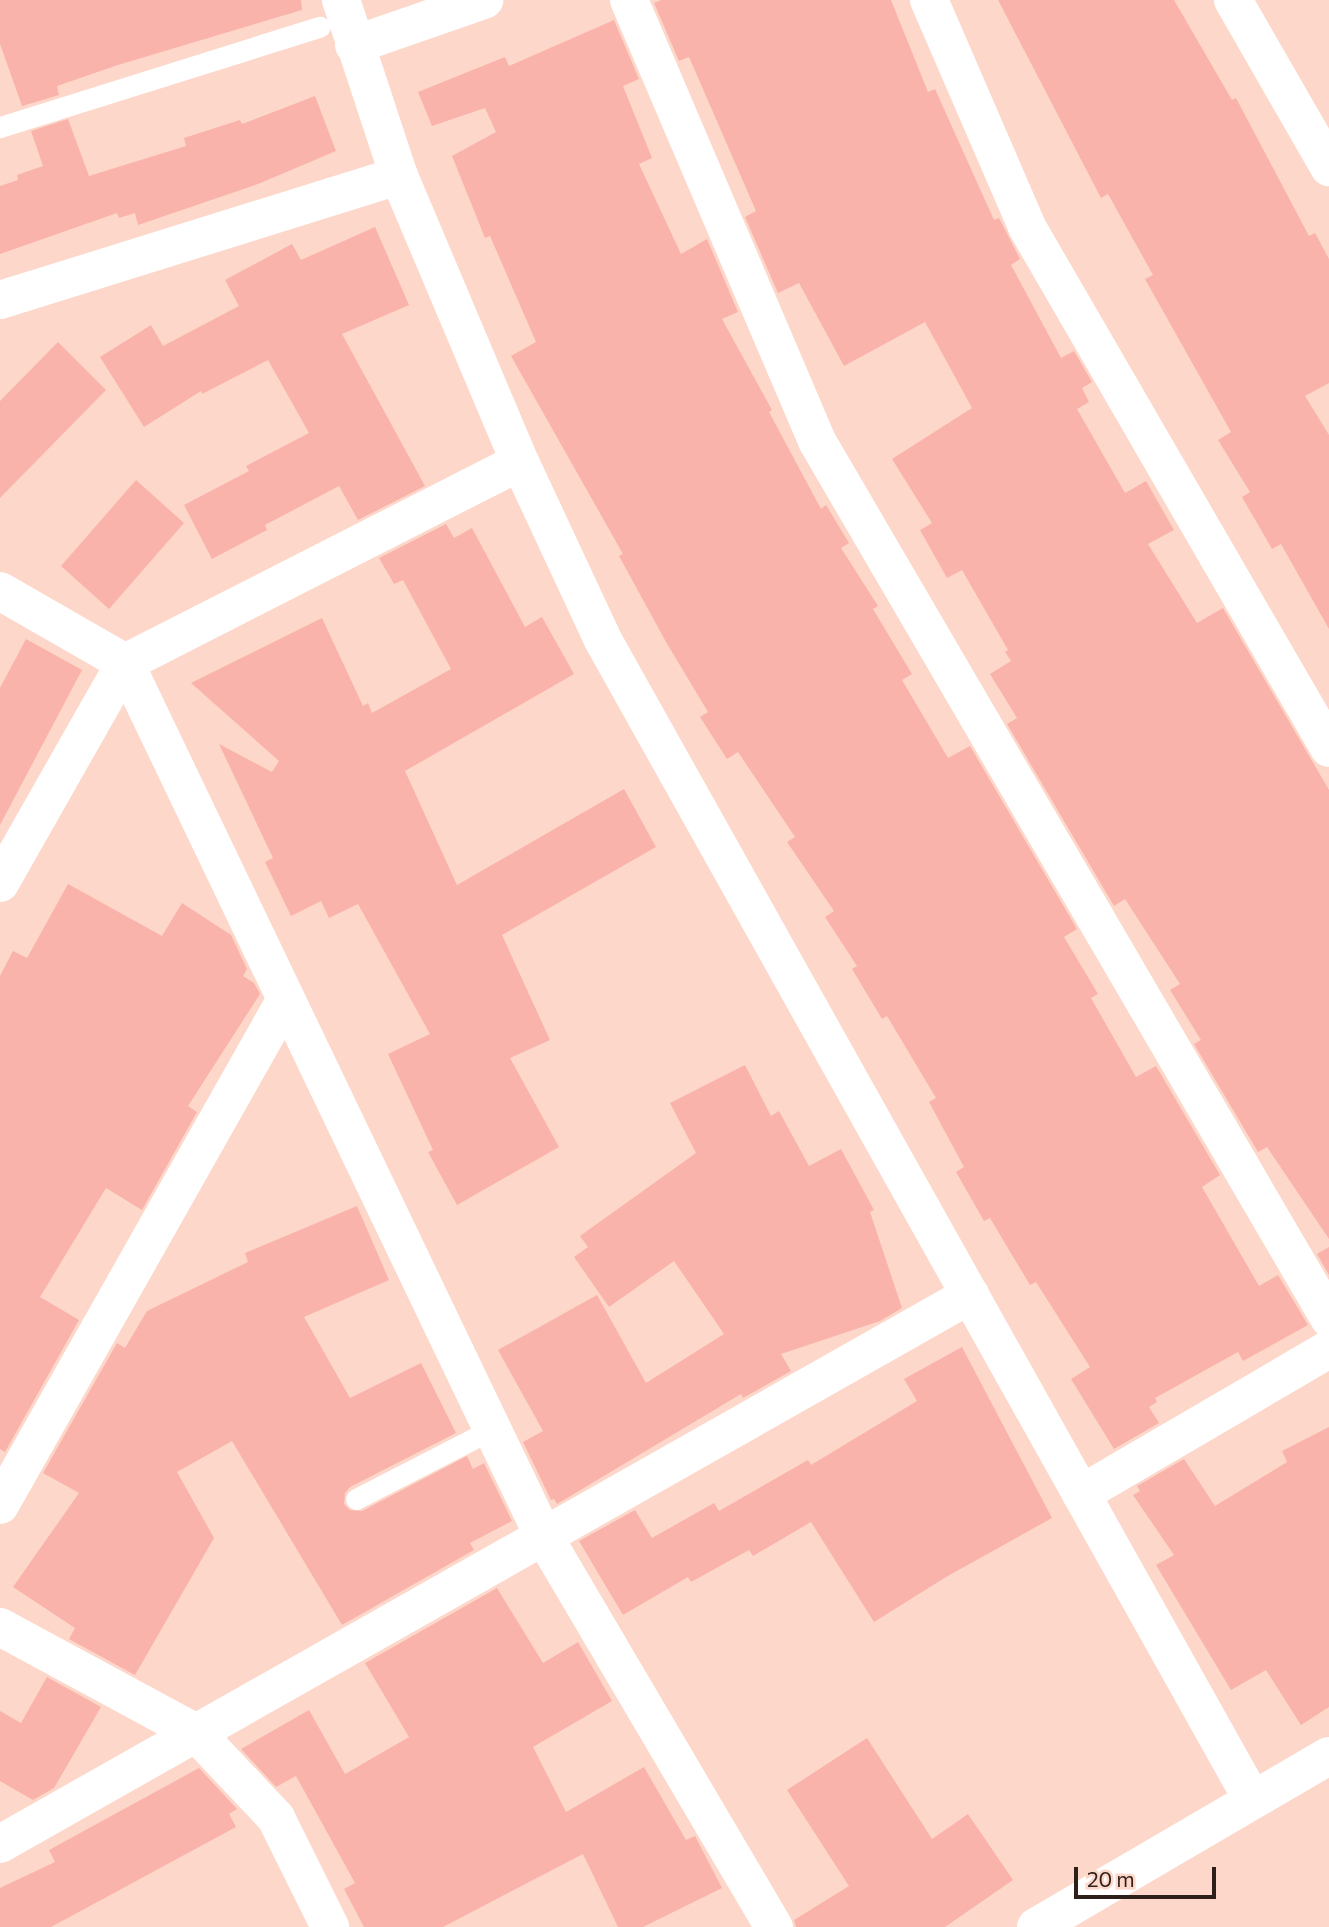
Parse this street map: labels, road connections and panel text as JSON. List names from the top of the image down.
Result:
{
  "scale_bar": "20 m"
}
